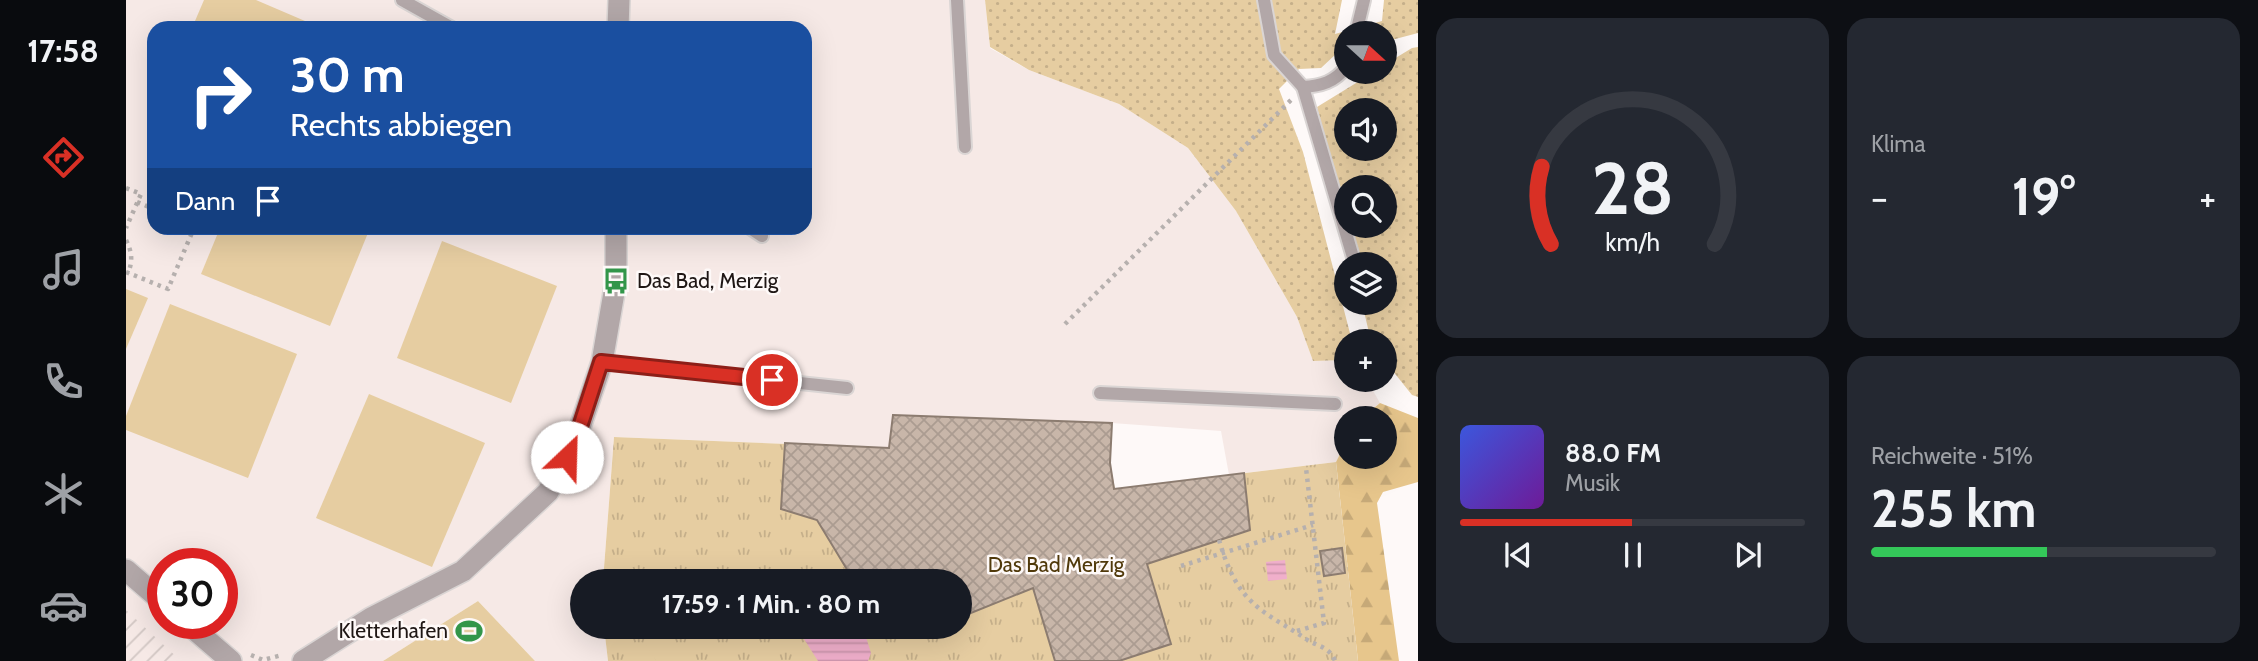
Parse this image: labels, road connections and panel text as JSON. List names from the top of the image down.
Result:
{
  "parks": ["Das Bad Merzig"],
  "places": {
    "bus stop": ["Das Bad, Merzig"],
    "sports": ["Kletterhafen"]
  },
  "north": "right",
  "page": {
    "tabs": "17:58",
    "tile": [
      "Klima",
      ["Reichweite · 51%", "255 km"]
    ],
    "map_buttons": ["+", "−"],
    "turn": ["30 m", "Rechts abbiegen"],
    "then": "Dann",
    "heat": ["−", "19°", "+"],
    "song": ["88.0 FM", "Musik"],
    "limit": "30",
    "trip": "17:59 · 1 Min. · 80 m",
    "gauge": ["28", "km/h"]
  }
}
